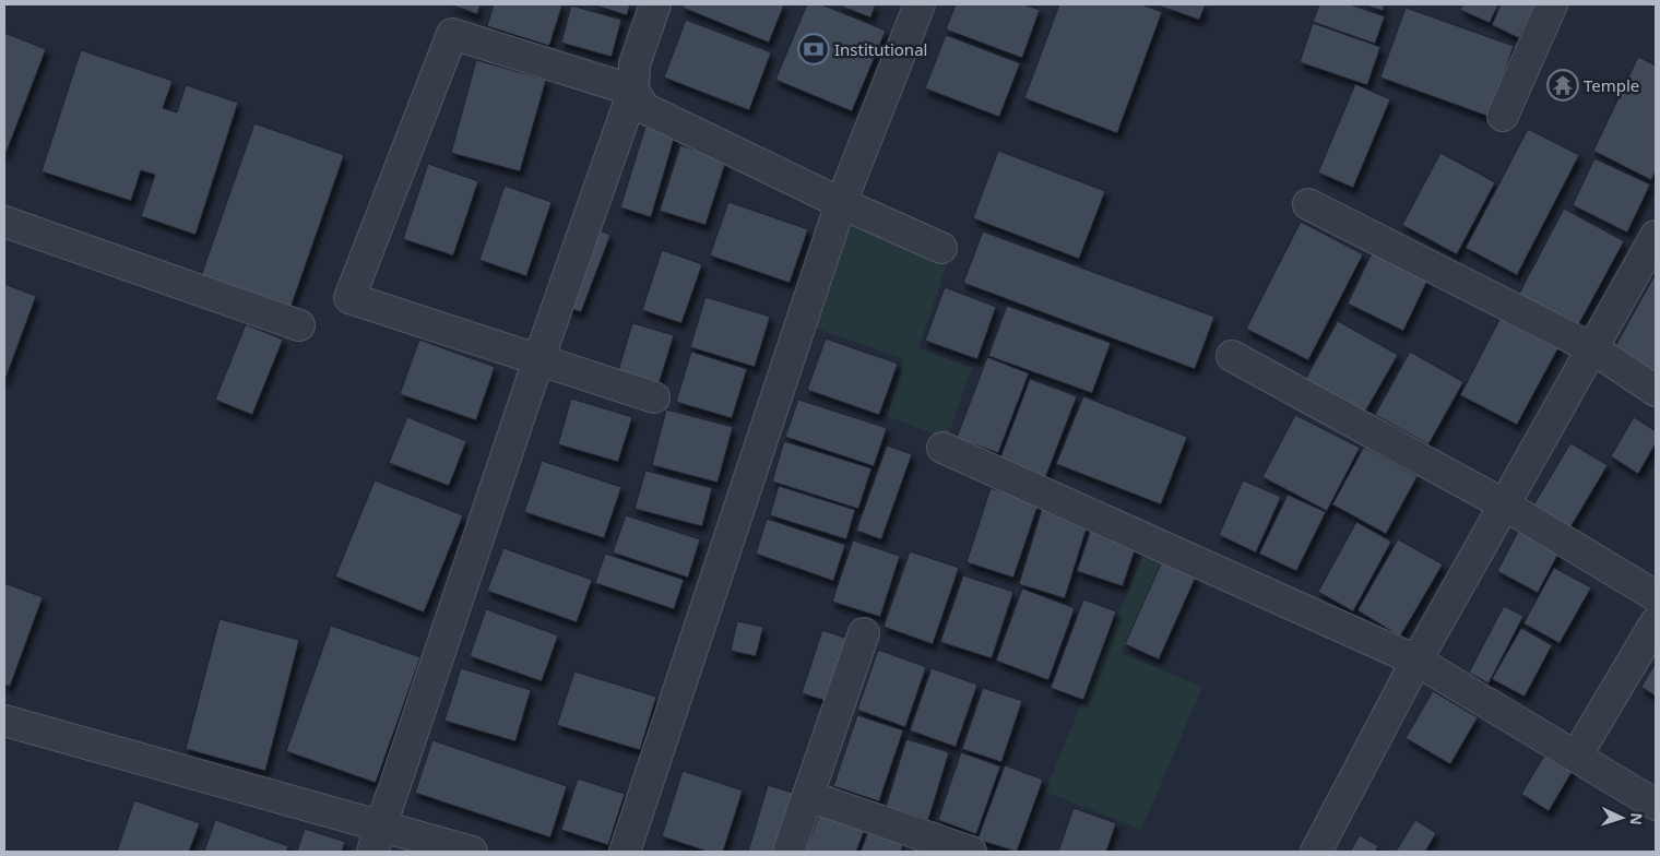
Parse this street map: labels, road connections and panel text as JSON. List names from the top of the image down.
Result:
{
  "places": {
    "bank": ["Institutional"],
    "temple": ["Temple"]
  },
  "north": "right"
}
